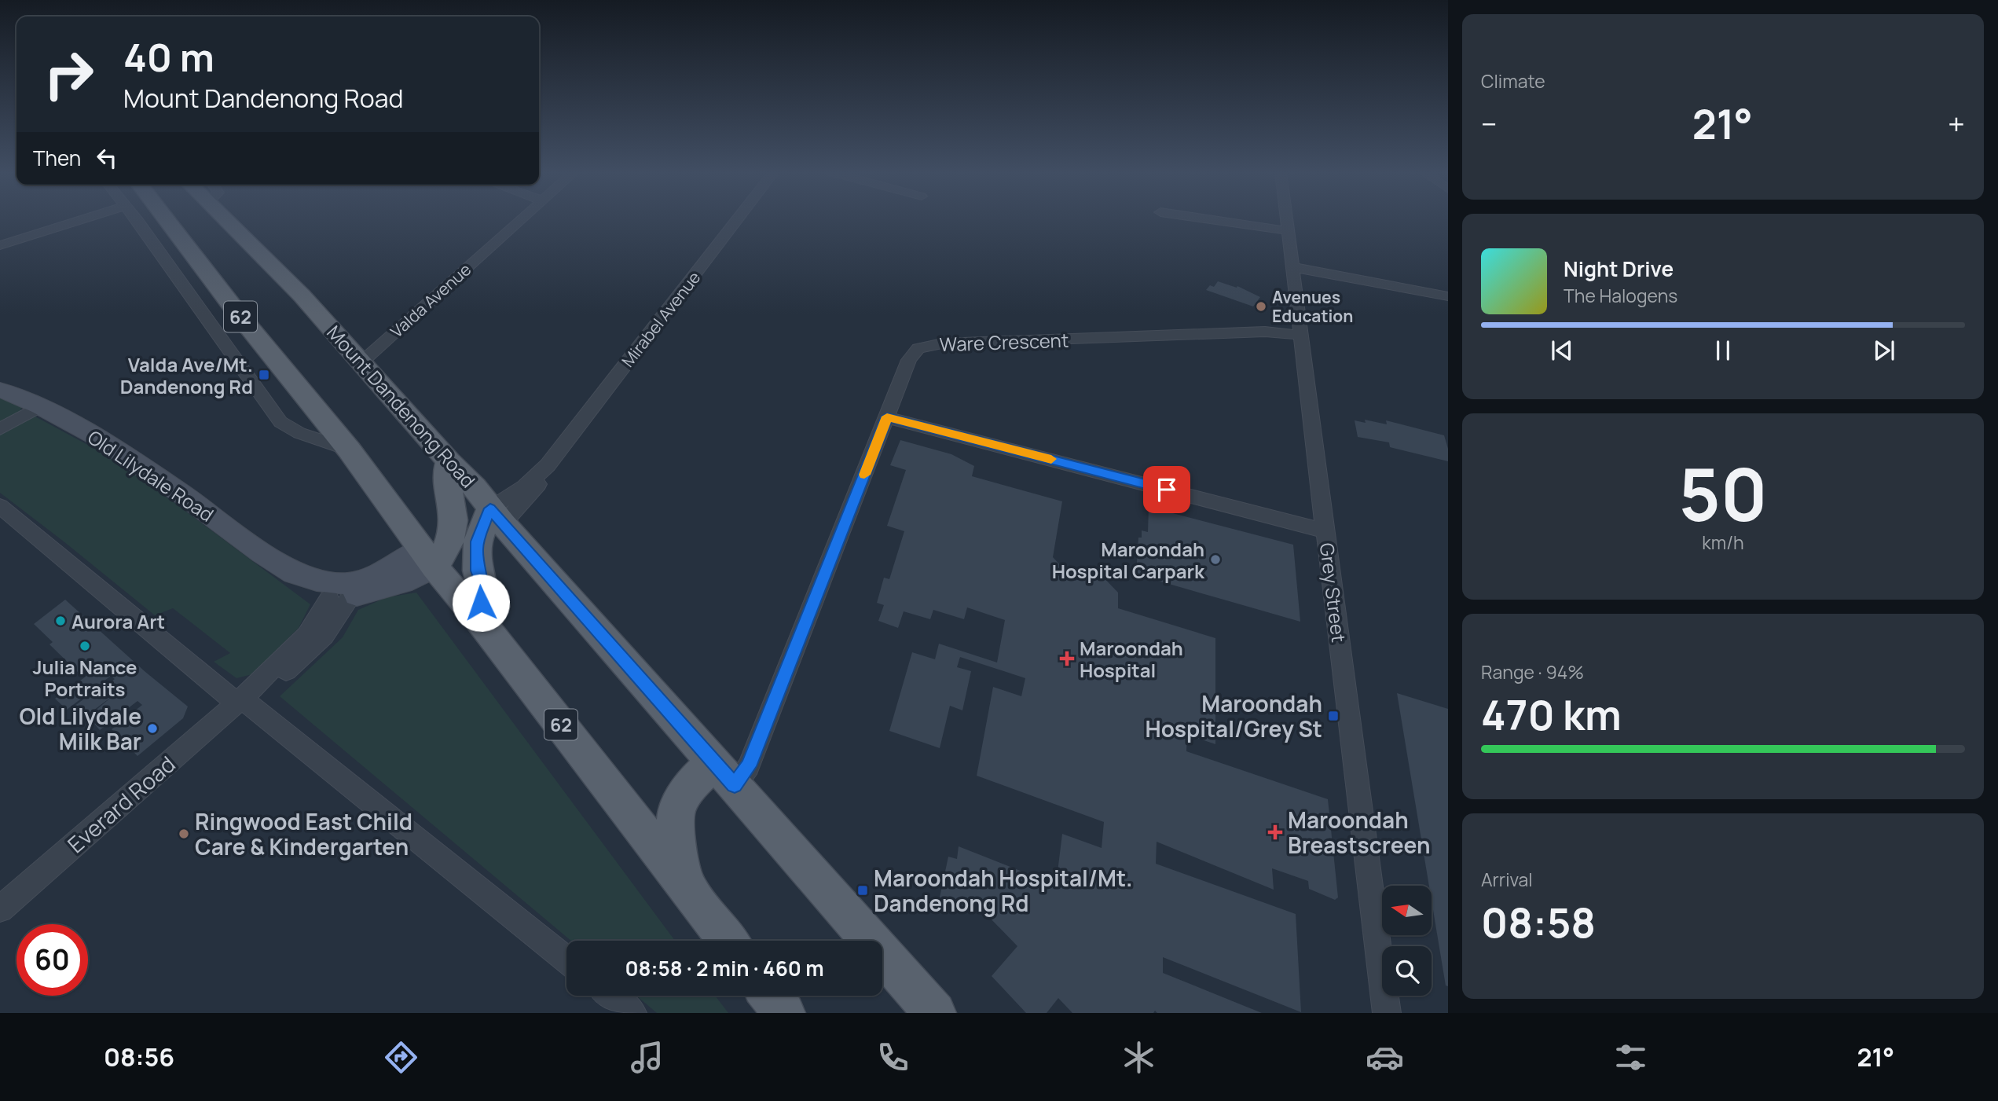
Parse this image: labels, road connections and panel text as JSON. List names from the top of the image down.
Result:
{
  "streets": {
    "main road": ["62", "Mount Dandenong Road"],
    "street": [
      "Valda Avenue",
      "Mirabel Avenue",
      "Ware Crescent",
      "Old Lilydale Road",
      "Grey Street",
      "Everard Road"
    ]
  },
  "crossings": [
    ["Valda Avenue", "Mount Dandenong Road"],
    ["Mirabel Avenue", "Mount Dandenong Road"],
    ["Ware Crescent", "Mount Dandenong Road"],
    ["Ware Crescent", "Grey Street"],
    ["Old Lilydale Road", "Everard Road"]
  ],
  "places": {
    "other": [
      "Avenues Education",
      "Maroondah Hospital Carpark",
      "Aurora Art",
      "Julia Nance Portraits",
      "Old Lilydale Milk Bar",
      "Ringwood East Child Care & Kindergarten"
    ],
    "transit": ["Valda Ave/Mt. Dandenong Rd", "Maroondah Hospital/Grey St", "Maroondah Hospital/Mt. Dandenong Rd"],
    "health": ["Maroondah Hospital", "Maroondah Breastscreen"]
  },
  "north": "left",
  "page": {
    "tile": [
      "Climate",
      ["50", "km/h"],
      ["Range · 94%", "470 km"],
      ["Arrival", "08:58"]
    ],
    "turn": ["40 m", "Mount Dandenong Road"],
    "heat": ["−", "21°", "+"],
    "then": "Then",
    "song": ["Night Drive", "The Halogens"],
    "limit": "60",
    "trip": "08:58 · 2 min · 460 m",
    "tabs": ["08:56", "21°"]
  }
}
